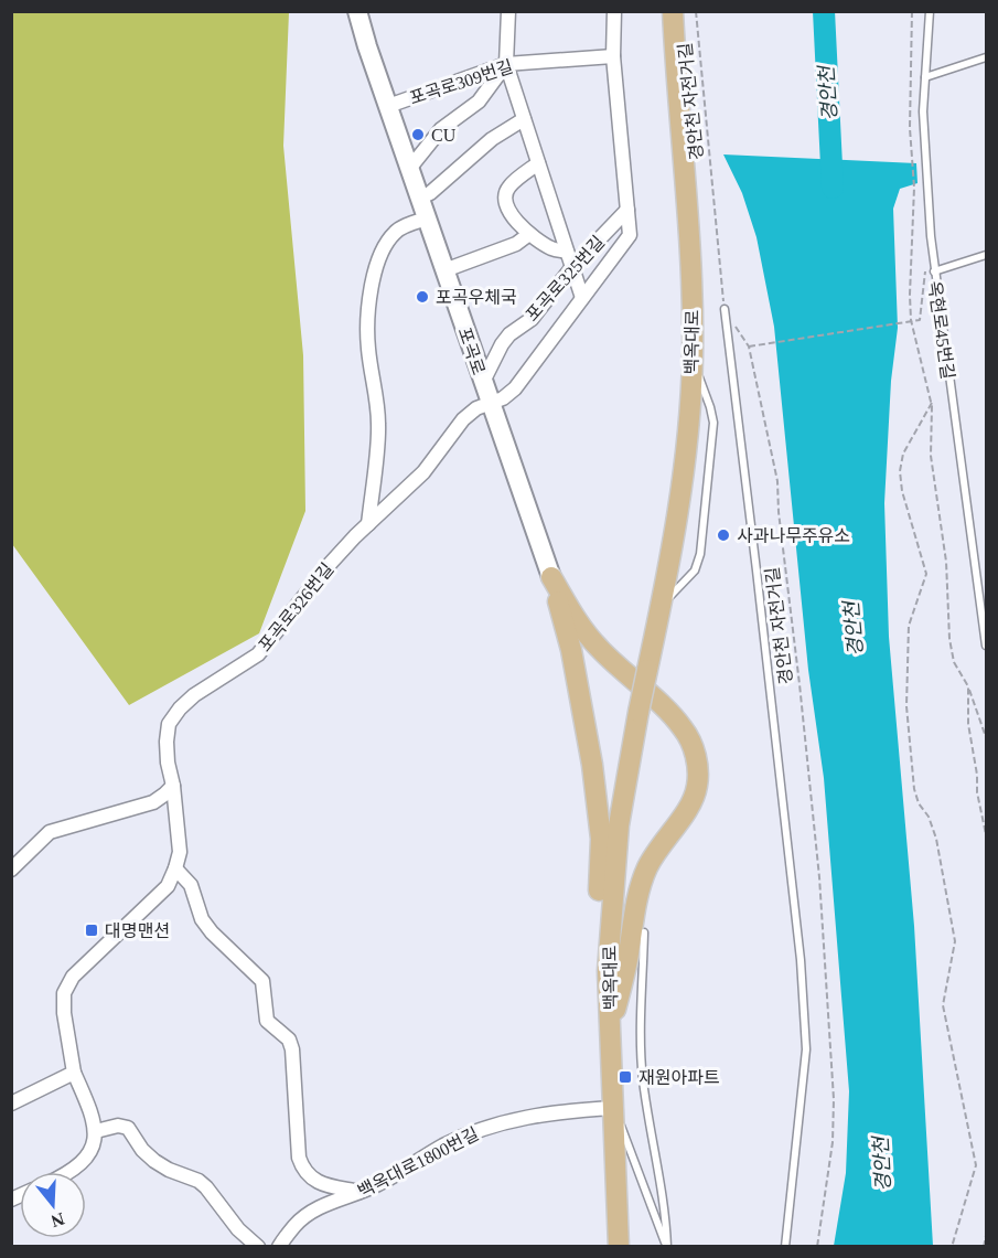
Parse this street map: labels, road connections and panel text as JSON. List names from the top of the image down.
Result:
{
  "streets": {
    "main road": ["백옥대로"],
    "street": [
      "포곡로309번길",
      "포곡로325번길",
      "포곡로",
      "포곡로326번길",
      "백옥대로1800번길"
    ],
    "lane": ["옥현로45번길"],
    "path": ["경안천 자전거길"]
  },
  "crossings": [
    ["포곡로309번길", "포곡로"],
    ["포곡로309번길", "포곡로326번길"],
    ["포곡로325번길", "포곡로"],
    ["포곡로325번길", "포곡로326번길"],
    ["백옥대로", "백옥대로1800번길"],
    ["포곡로", "포곡로326번길"]
  ],
  "water": ["경안천"],
  "places": {
    "other": ["CU", "포곡우체국", "사과나무주유소"],
    "transit": ["대명맨션", "재원아파트"]
  },
  "north": "bottom"
}
